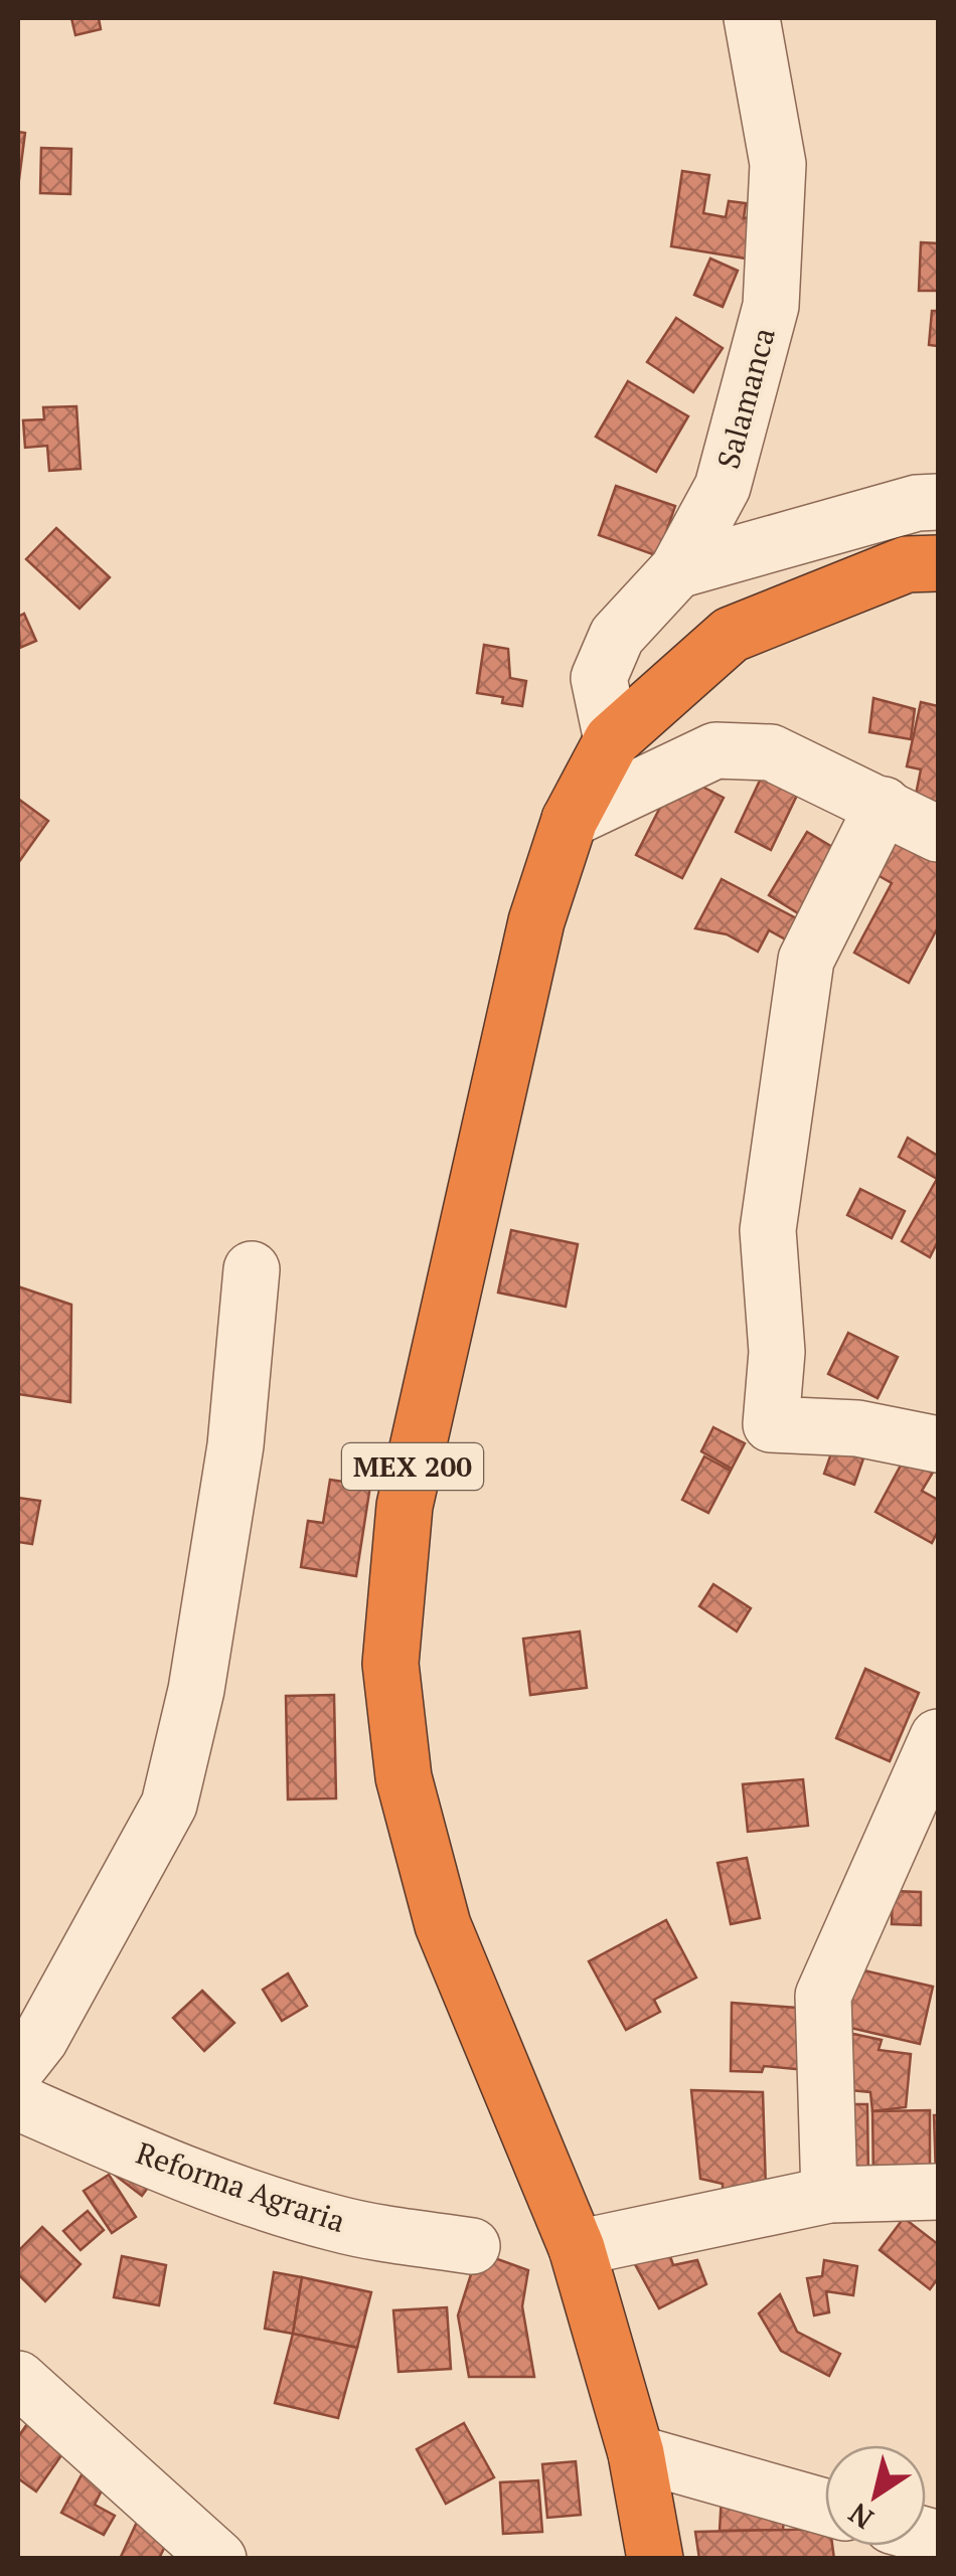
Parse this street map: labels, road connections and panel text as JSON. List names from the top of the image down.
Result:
{
  "streets": {
    "highway": ["MEX 200"],
    "street": ["Salamanca", "Reforma Agraria"]
  },
  "crossings": [
    ["Salamanca", "MEX 200"]
  ],
  "north": "bottom left"
}
